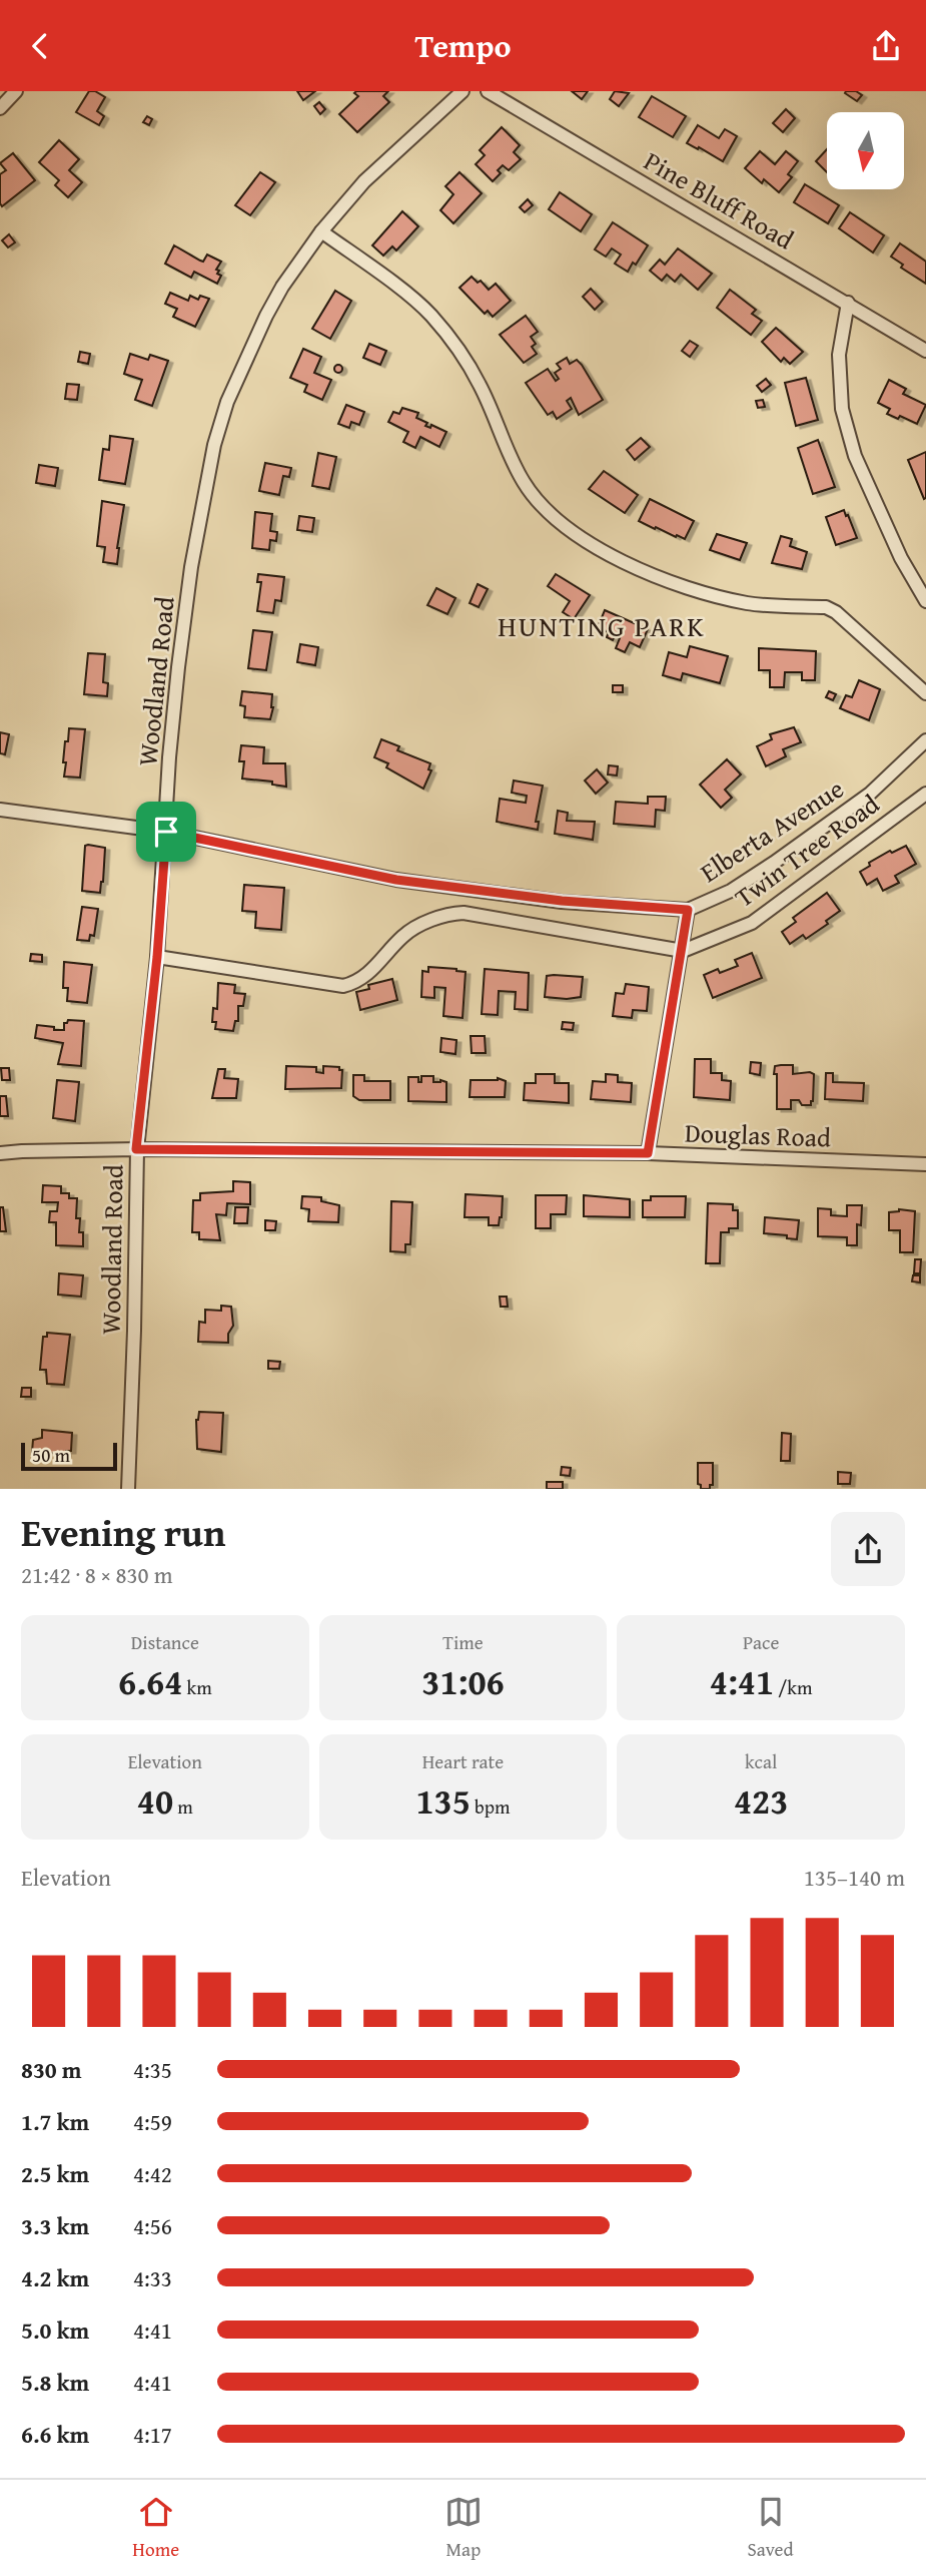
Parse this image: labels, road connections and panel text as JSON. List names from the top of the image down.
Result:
{
  "streets": {
    "street": [
      "Pine Bluff Road",
      "Woodland Road",
      "Elberta Avenue",
      "Twin Tree Road",
      "Douglas Road"
    ]
  },
  "crossings": [
    ["Woodland Road", "Elberta Avenue"],
    ["Woodland Road", "Douglas Road"]
  ],
  "districts": ["HUNTING PARK"],
  "scale_bar": "50 m",
  "north": "bottom",
  "page": {
    "header": "Tempo",
    "scale": "50 m",
    "heading": ["Evening run", "21:42 · 8 × 830 m"],
    "stats": [
      ["Distance", "6.64 km"],
      ["Time", "31:06"],
      ["Pace", "4:41 /km"],
      ["Elevation", "40 m"],
      ["Heart rate", "135 bpm"],
      ["kcal", "423"]
    ],
    "chart": ["Elevation", "135–140 m"],
    "list": [
      {
        "name": "830 m",
        "note": "4:35"
      },
      {
        "name": "1.7 km",
        "note": "4:59"
      },
      {
        "name": "2.5 km",
        "note": "4:42"
      },
      {
        "name": "3.3 km",
        "note": "4:56"
      },
      {
        "name": "4.2 km",
        "note": "4:33"
      },
      {
        "name": "5.0 km",
        "note": "4:41"
      },
      {
        "name": "5.8 km",
        "note": "4:41"
      },
      {
        "name": "6.6 km",
        "note": "4:17"
      }
    ],
    "tabs": ["Home", "Map", "Saved"]
  }
}
